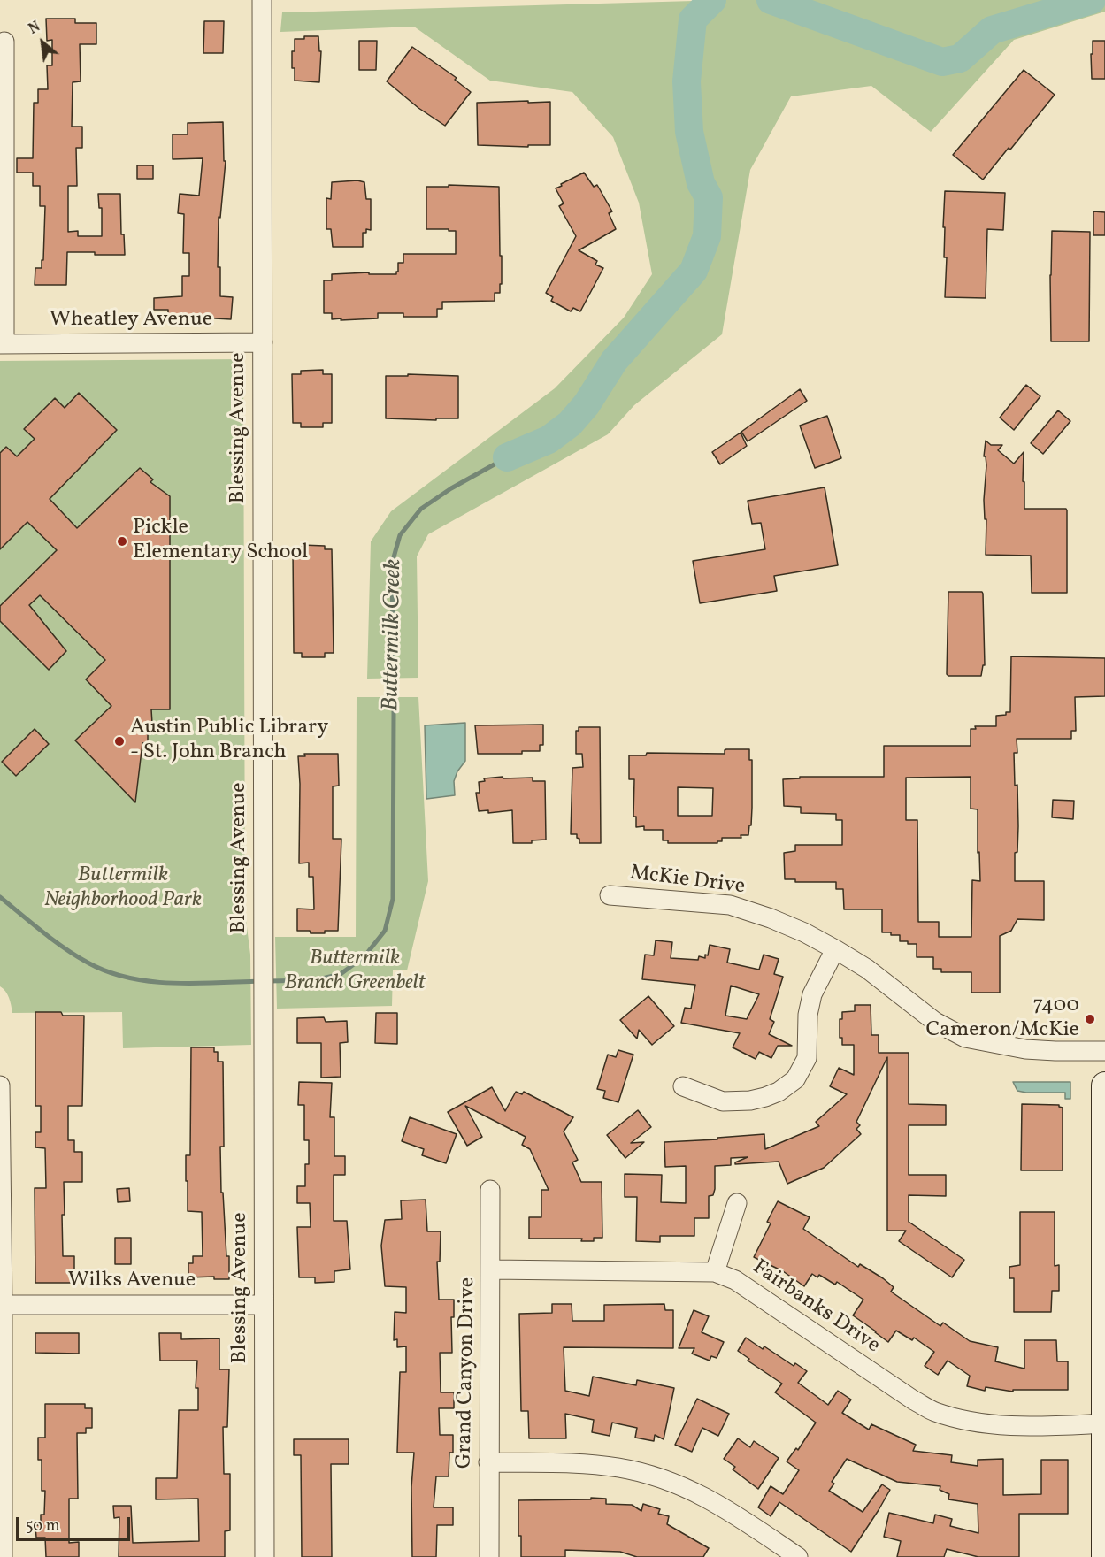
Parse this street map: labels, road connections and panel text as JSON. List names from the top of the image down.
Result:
{
  "streets": {
    "street": [
      "Wheatley Avenue",
      "Blessing Avenue",
      "McKie Drive",
      "Wilks Avenue",
      "Fairbanks Drive",
      "Grand Canyon Drive"
    ]
  },
  "crossings": [
    ["Wheatley Avenue", "Blessing Avenue"],
    ["Blessing Avenue", "Wilks Avenue"],
    ["Fairbanks Drive", "Grand Canyon Drive"]
  ],
  "water": ["Buttermilk Creek"],
  "parks": ["Buttermilk Neighborhood Park", "Buttermilk Branch Greenbelt"],
  "places": ["Pickle Elementary School", "Austin Public Library - St. John Branch", "7400 Cameron/McKie"],
  "scale_bar": "50 m",
  "north": "top left"
}
